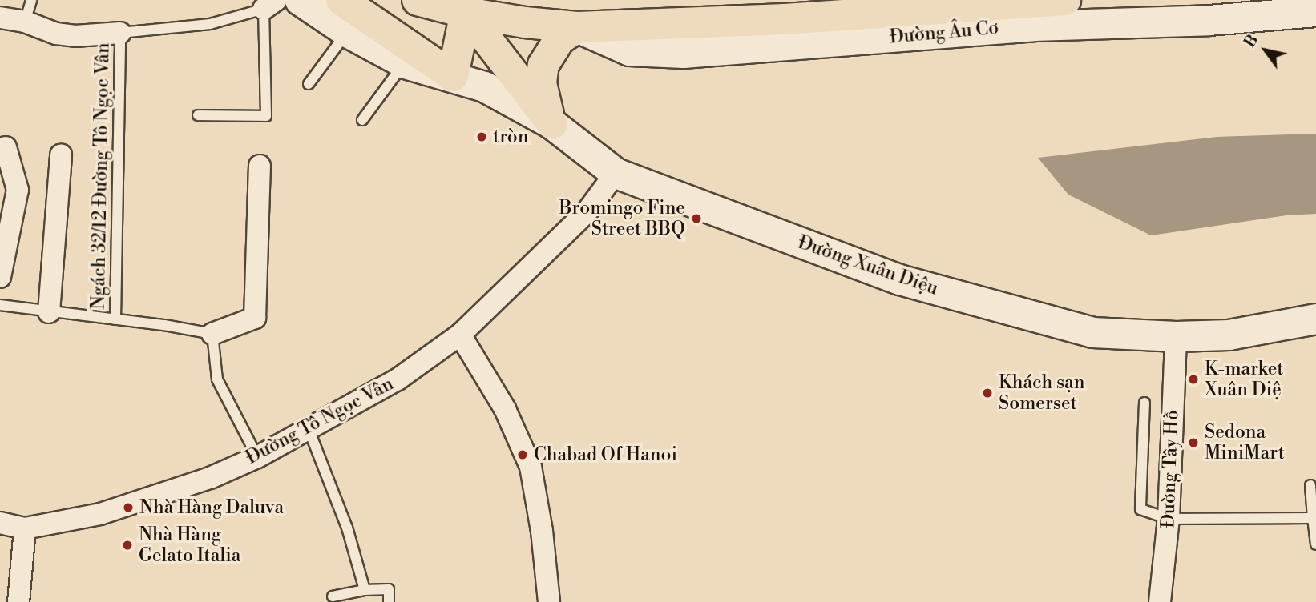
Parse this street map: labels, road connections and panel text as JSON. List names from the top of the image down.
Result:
{
  "streets": {
    "main road": ["Đường Âu Cơ"],
    "street": ["Đường Xuân Diệu", "Đường Tô Ngọc Vân", "Đường Tây Hồ"],
    "lane": ["Ngách 32/12 Đường Tô Ngọc Vân"]
  },
  "crossings": [
    ["Đường Xuân Diệu", "Đường Tô Ngọc Vân"],
    ["Đường Xuân Diệu", "Đường Tây Hồ"]
  ],
  "places": [
    "tròn",
    "Bromingo Fine Street BBQ",
    "K-market Xuân Diệ",
    "Khách sạn Somerset",
    "Sedona MiniMart",
    "Chabad Of Hanoi",
    "Nhà Hàng Daluva",
    "Nhà Hàng Gelato Italia"
  ],
  "north": "top left"
}
